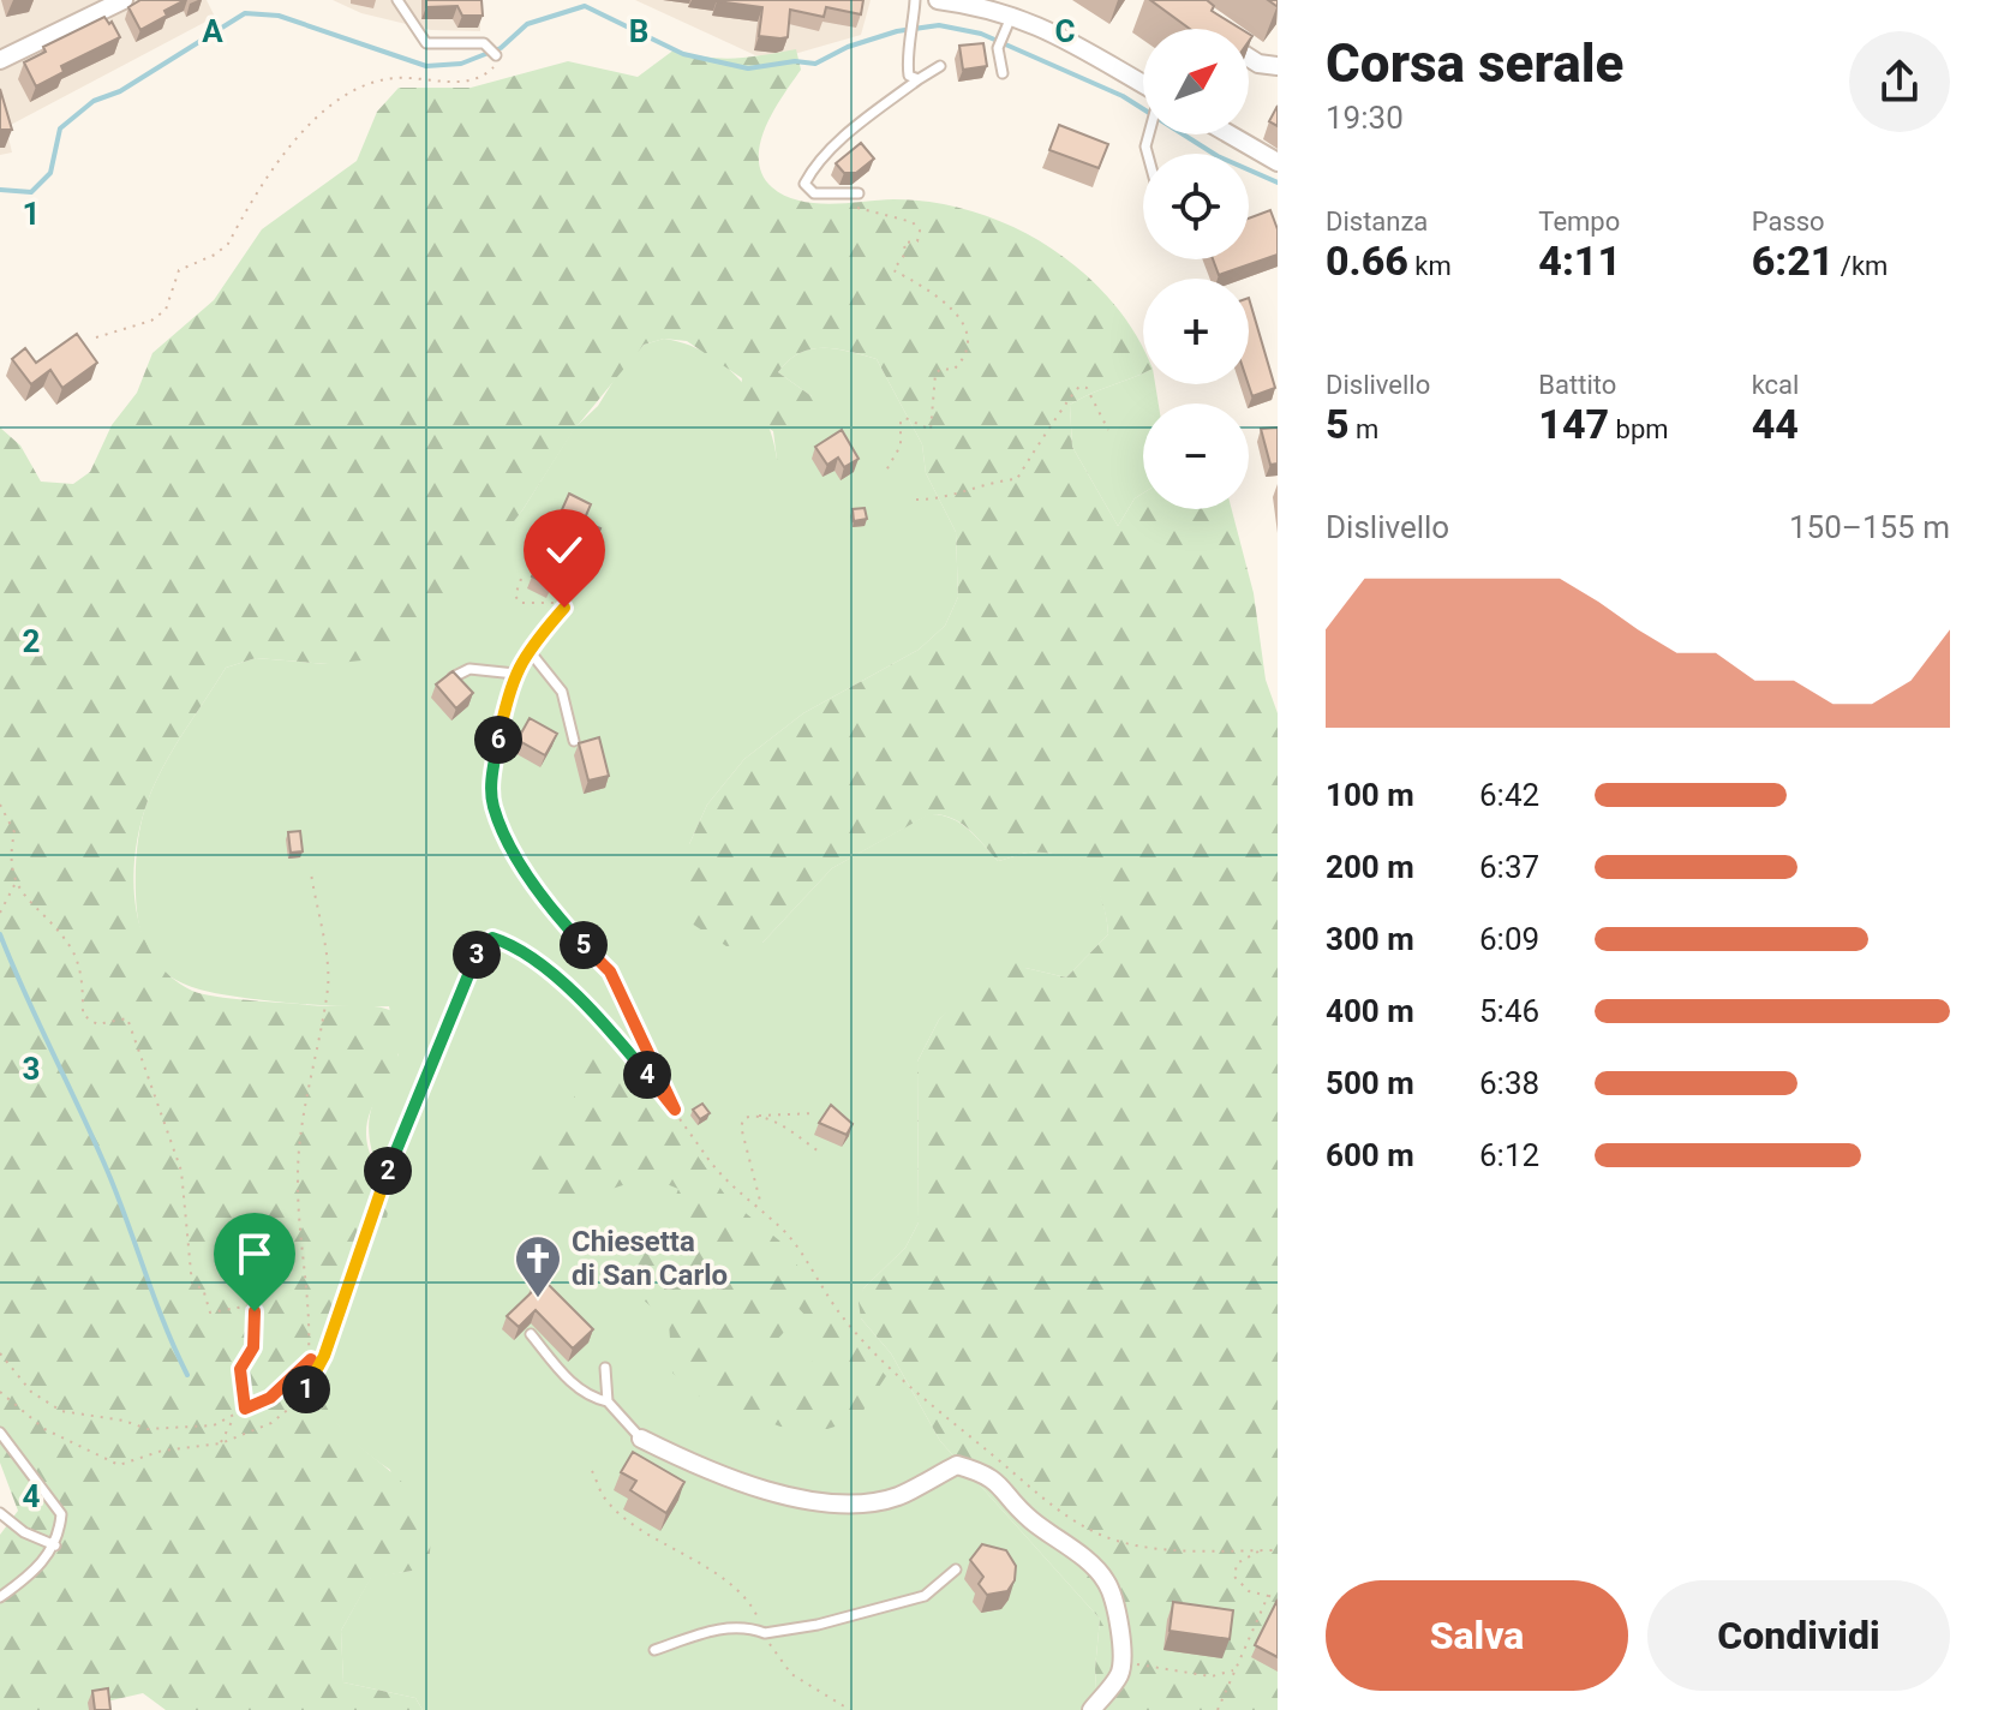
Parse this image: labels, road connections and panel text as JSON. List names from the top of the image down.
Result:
{
  "places": {
    "church": ["Chiesetta di San Carlo"]
  },
  "north": "top right",
  "page": {
    "heading": ["Corsa serale", "19:30"],
    "map_buttons": ["+", "−"],
    "stats": [
      ["Distanza", "0.66 km"],
      ["Tempo", "4:11"],
      ["Passo", "6:21 /km"],
      ["Dislivello", "5 m"],
      ["Battito", "147 bpm"],
      ["kcal", "44"]
    ],
    "chart": ["Dislivello", "150–155 m"],
    "pins": [
      "6",
      "5",
      "3",
      "4",
      "2",
      "1"
    ],
    "list": [
      {
        "name": "100 m",
        "note": "6:42"
      },
      {
        "name": "200 m",
        "note": "6:37"
      },
      {
        "name": "300 m",
        "note": "6:09"
      },
      {
        "name": "400 m",
        "note": "5:46"
      },
      {
        "name": "500 m",
        "note": "6:38"
      },
      {
        "name": "600 m",
        "note": "6:12"
      }
    ],
    "buttons": ["Salva", "Condividi"]
  },
  "grid": {
    "columns": ["A", "B", "C"],
    "rows": [
      "1",
      "2",
      "3",
      "4"
    ]
  }
}
